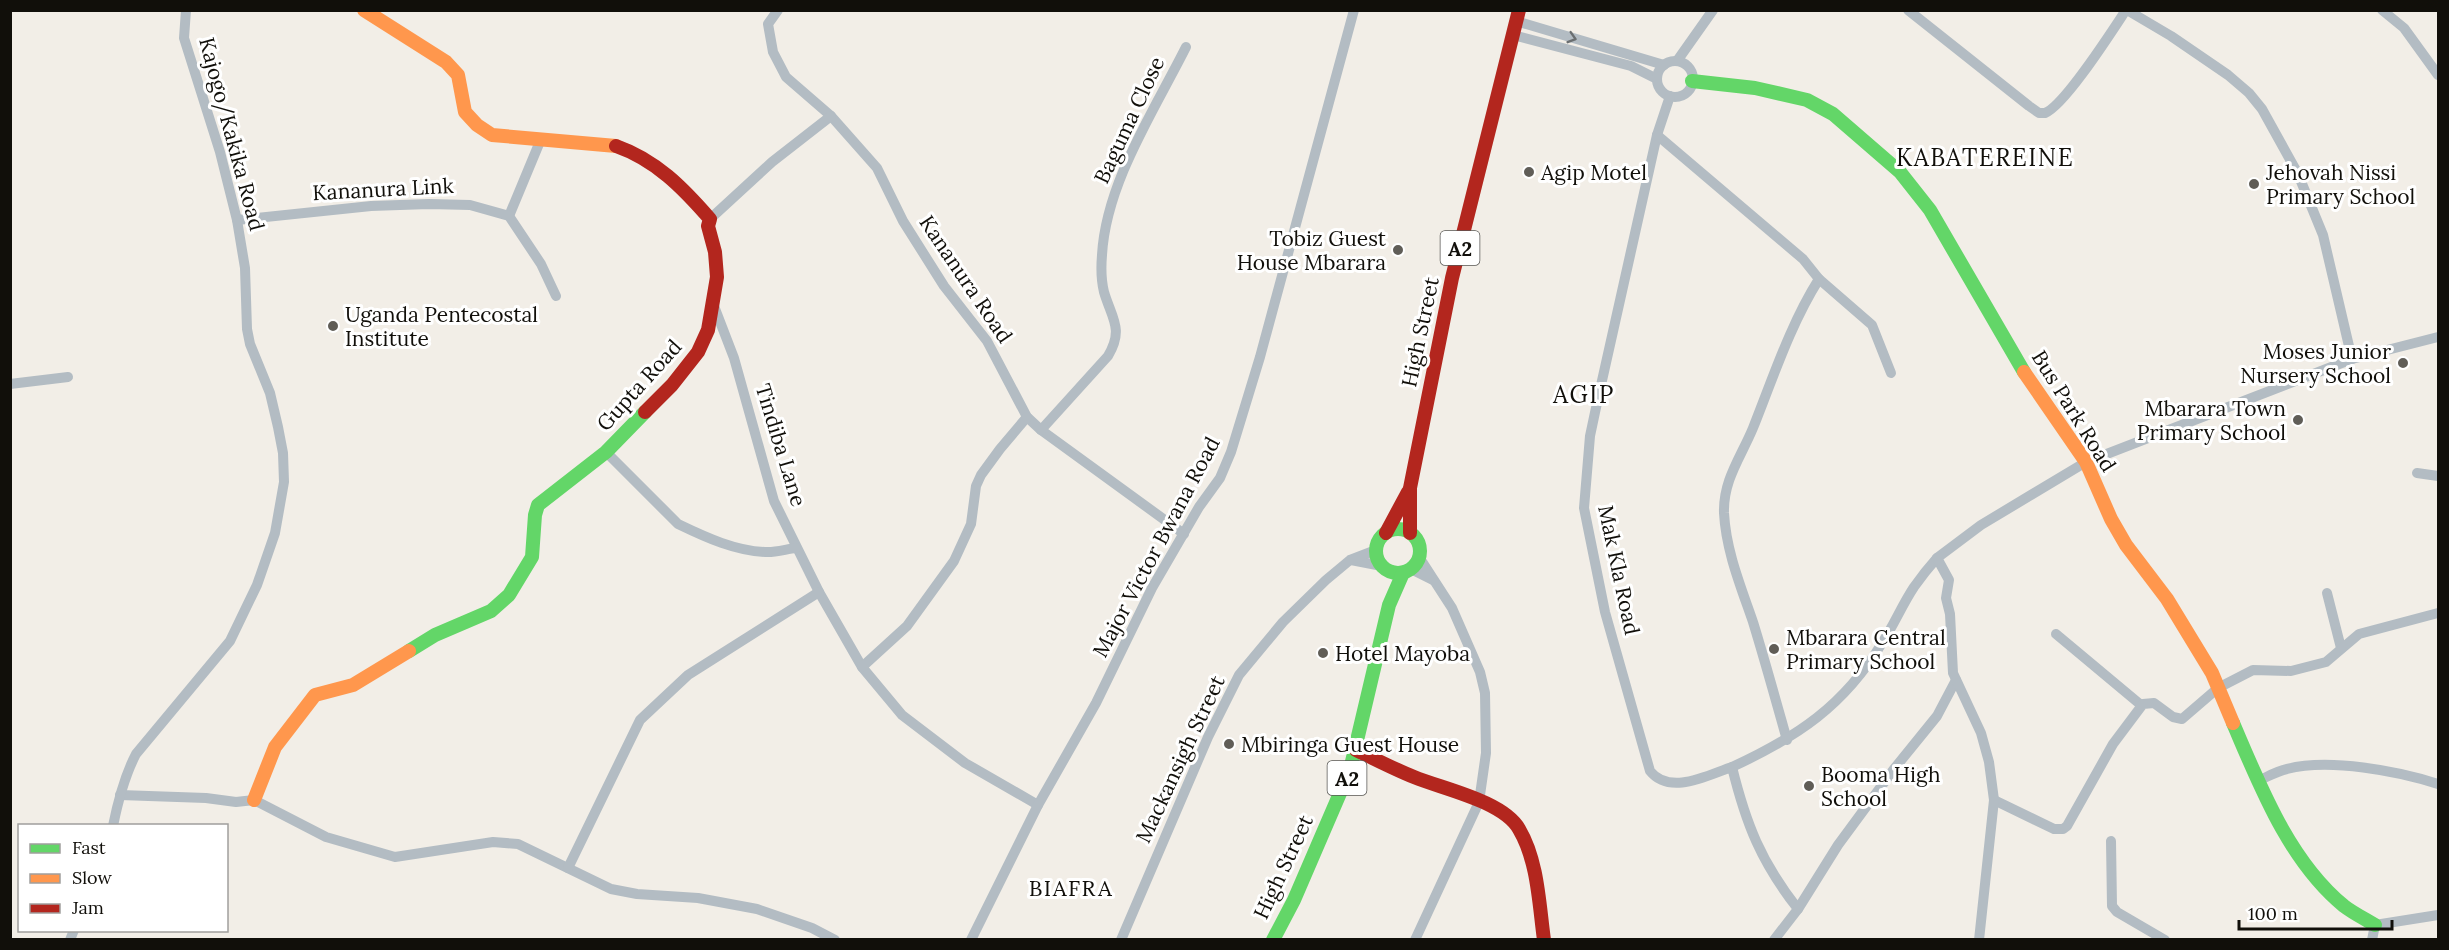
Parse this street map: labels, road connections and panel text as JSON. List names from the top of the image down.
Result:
{
  "streets": {
    "street": [
      "Baguma Close",
      "Kajogo/Kakika Road",
      "Kananura Link",
      "A2",
      "Kananura Road",
      "High Street",
      "Gupta Road",
      "Bus Park Road",
      "Tindiba Lane",
      "Major Victor Bwana Road",
      "Mak Kla Road",
      "Mackansigh Street"
    ]
  },
  "crossings": [
    ["Baguma Close", "Kananura Road"],
    ["Kajogo/Kakika Road", "Kananura Link"],
    ["A2", "High Street"],
    ["A2", "Mackansigh Street"],
    ["Kananura Road", "Major Victor Bwana Road"],
    ["High Street", "Mackansigh Street"],
    ["Gupta Road", "Tindiba Lane"],
    ["Bus Park Road", "Mak Kla Road"],
    ["Tindiba Lane", "Major Victor Bwana Road"]
  ],
  "districts": ["KABATEREINE", "AGIP", "BIAFRA"],
  "places": [
    "Agip Motel",
    "Jehovah Nissi Primary School",
    "Tobiz Guest House Mbarara",
    "Uganda Pentecostal Institute",
    "Moses Junior Nursery School",
    "Mbarara Town Primary School",
    "Mbarara Central Primary School",
    "Hotel Mayoba",
    "Mbiringa Guest House",
    "Booma High School"
  ],
  "legend": ["Fast", "Slow", "Jam"],
  "scale_bar": "100 m"
}
